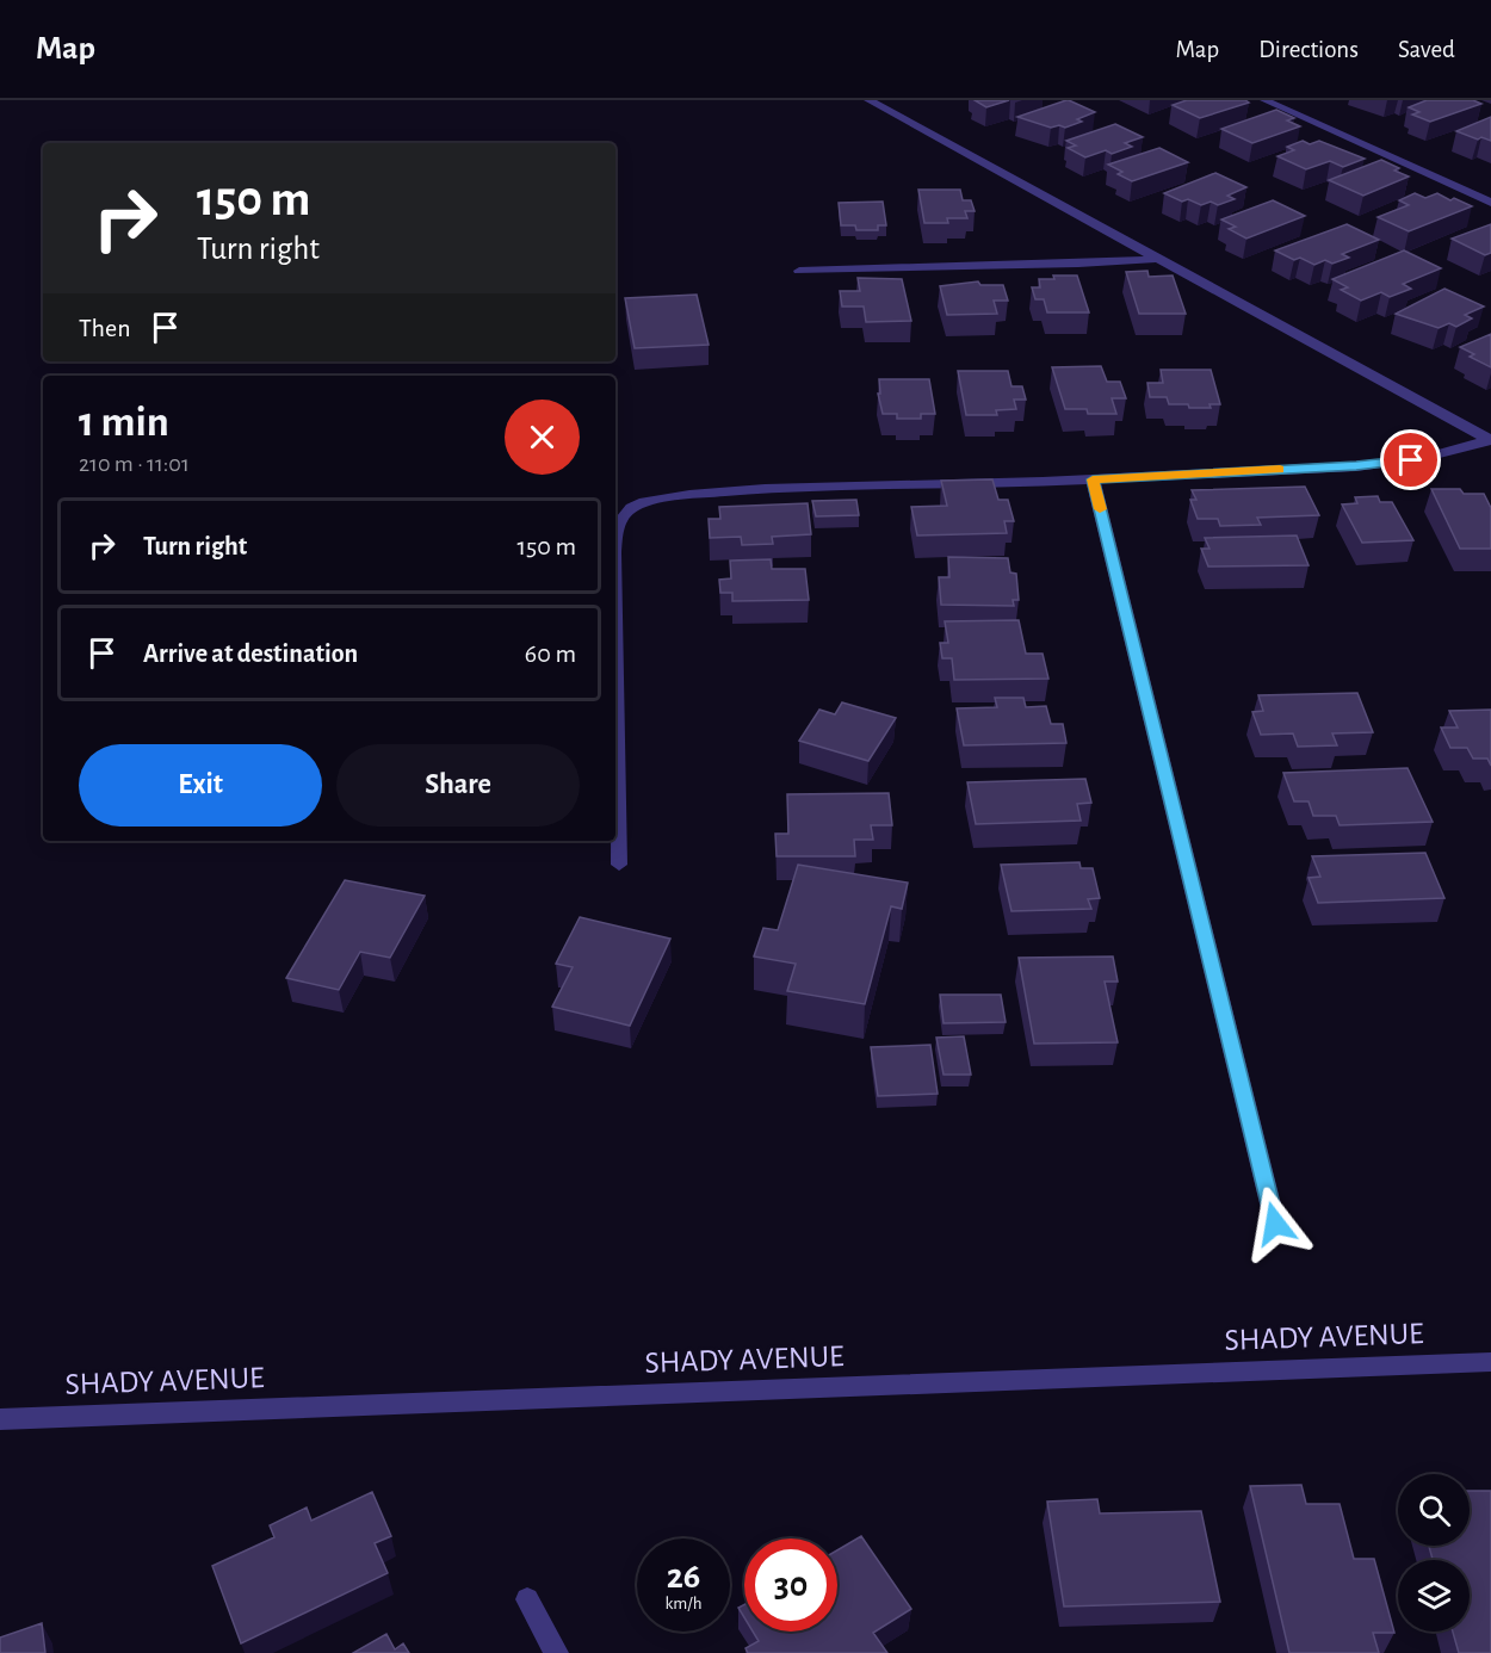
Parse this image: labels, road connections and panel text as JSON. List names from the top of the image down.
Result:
{
  "streets": {
    "street": ["SHADY AVENUE"]
  },
  "page": {
    "header": "Map",
    "nav": ["Map", "Directions", "Saved"],
    "turn": ["150 m", "Turn right"],
    "then": "Then",
    "heading": ["1 min", "210 m · 11:01"],
    "list": [
      {
        "name": "Turn right",
        "value": "150 m"
      },
      {
        "name": "Arrive at destination",
        "value": "60 m"
      }
    ],
    "buttons": ["Exit", "Share"],
    "speed": "26 km/h",
    "limit": "30"
  }
}
